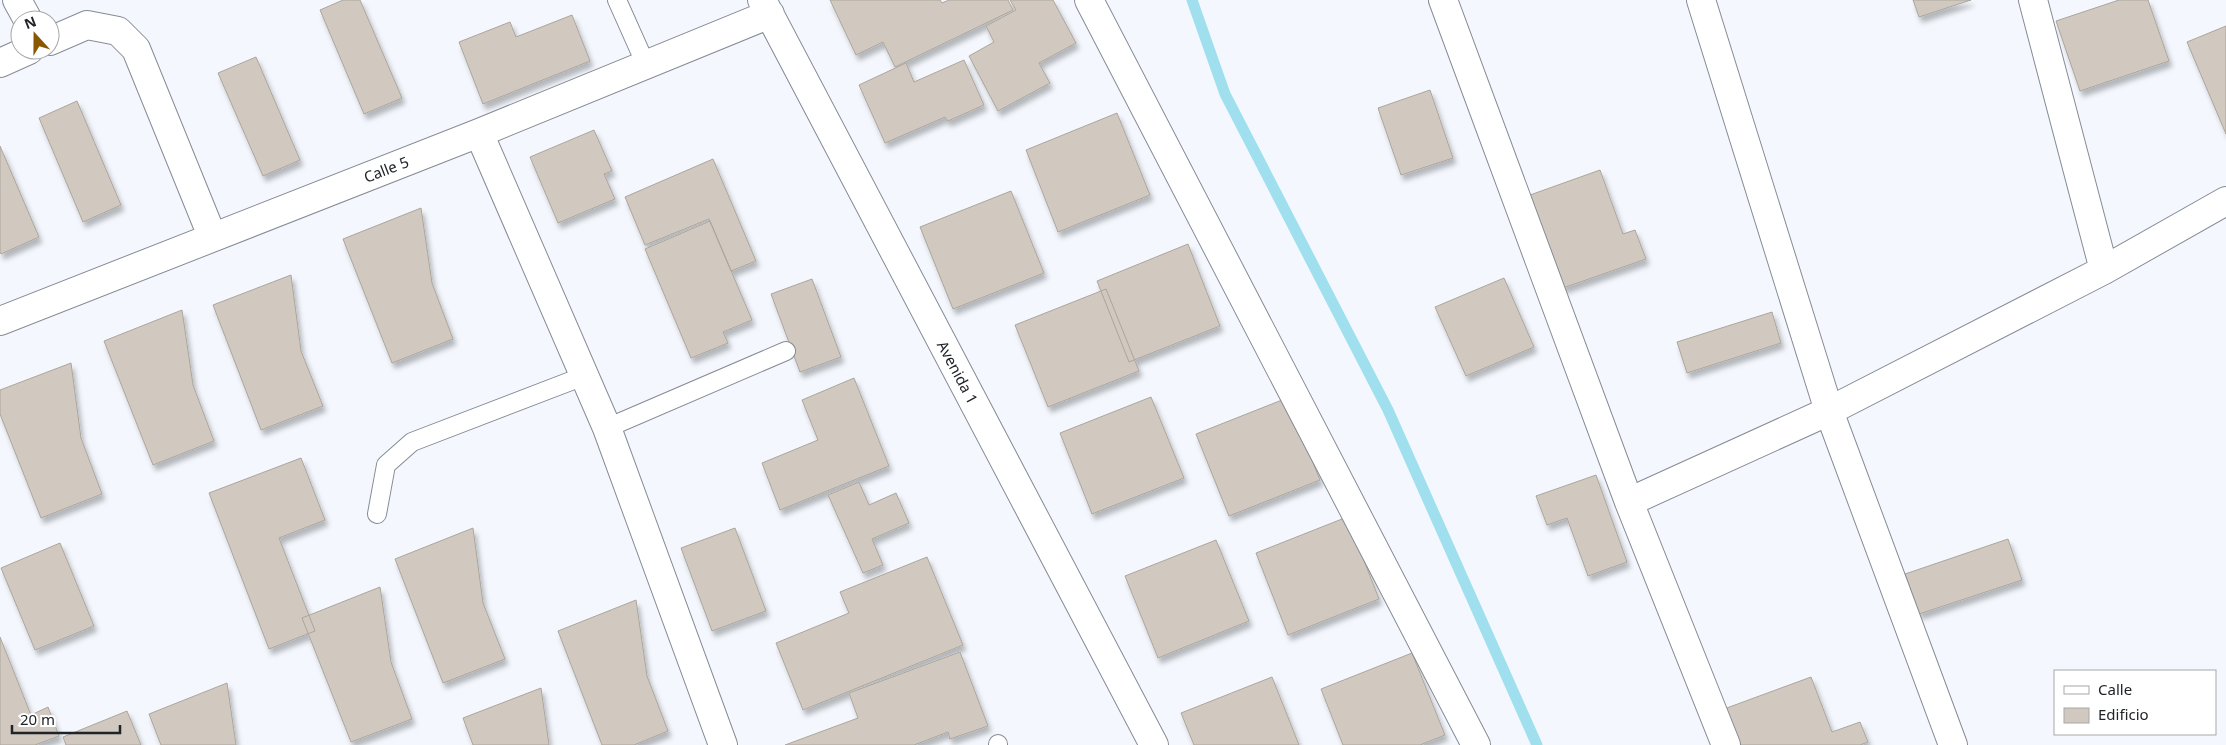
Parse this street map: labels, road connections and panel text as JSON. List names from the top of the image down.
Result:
{
  "streets": {
    "street": ["Calle 5", "Avenida 1"]
  },
  "crossings": [
    ["Calle 5", "Avenida 1"]
  ],
  "legend": ["Calle", "Edificio"],
  "scale_bar": "20 m",
  "north": "top"
}
